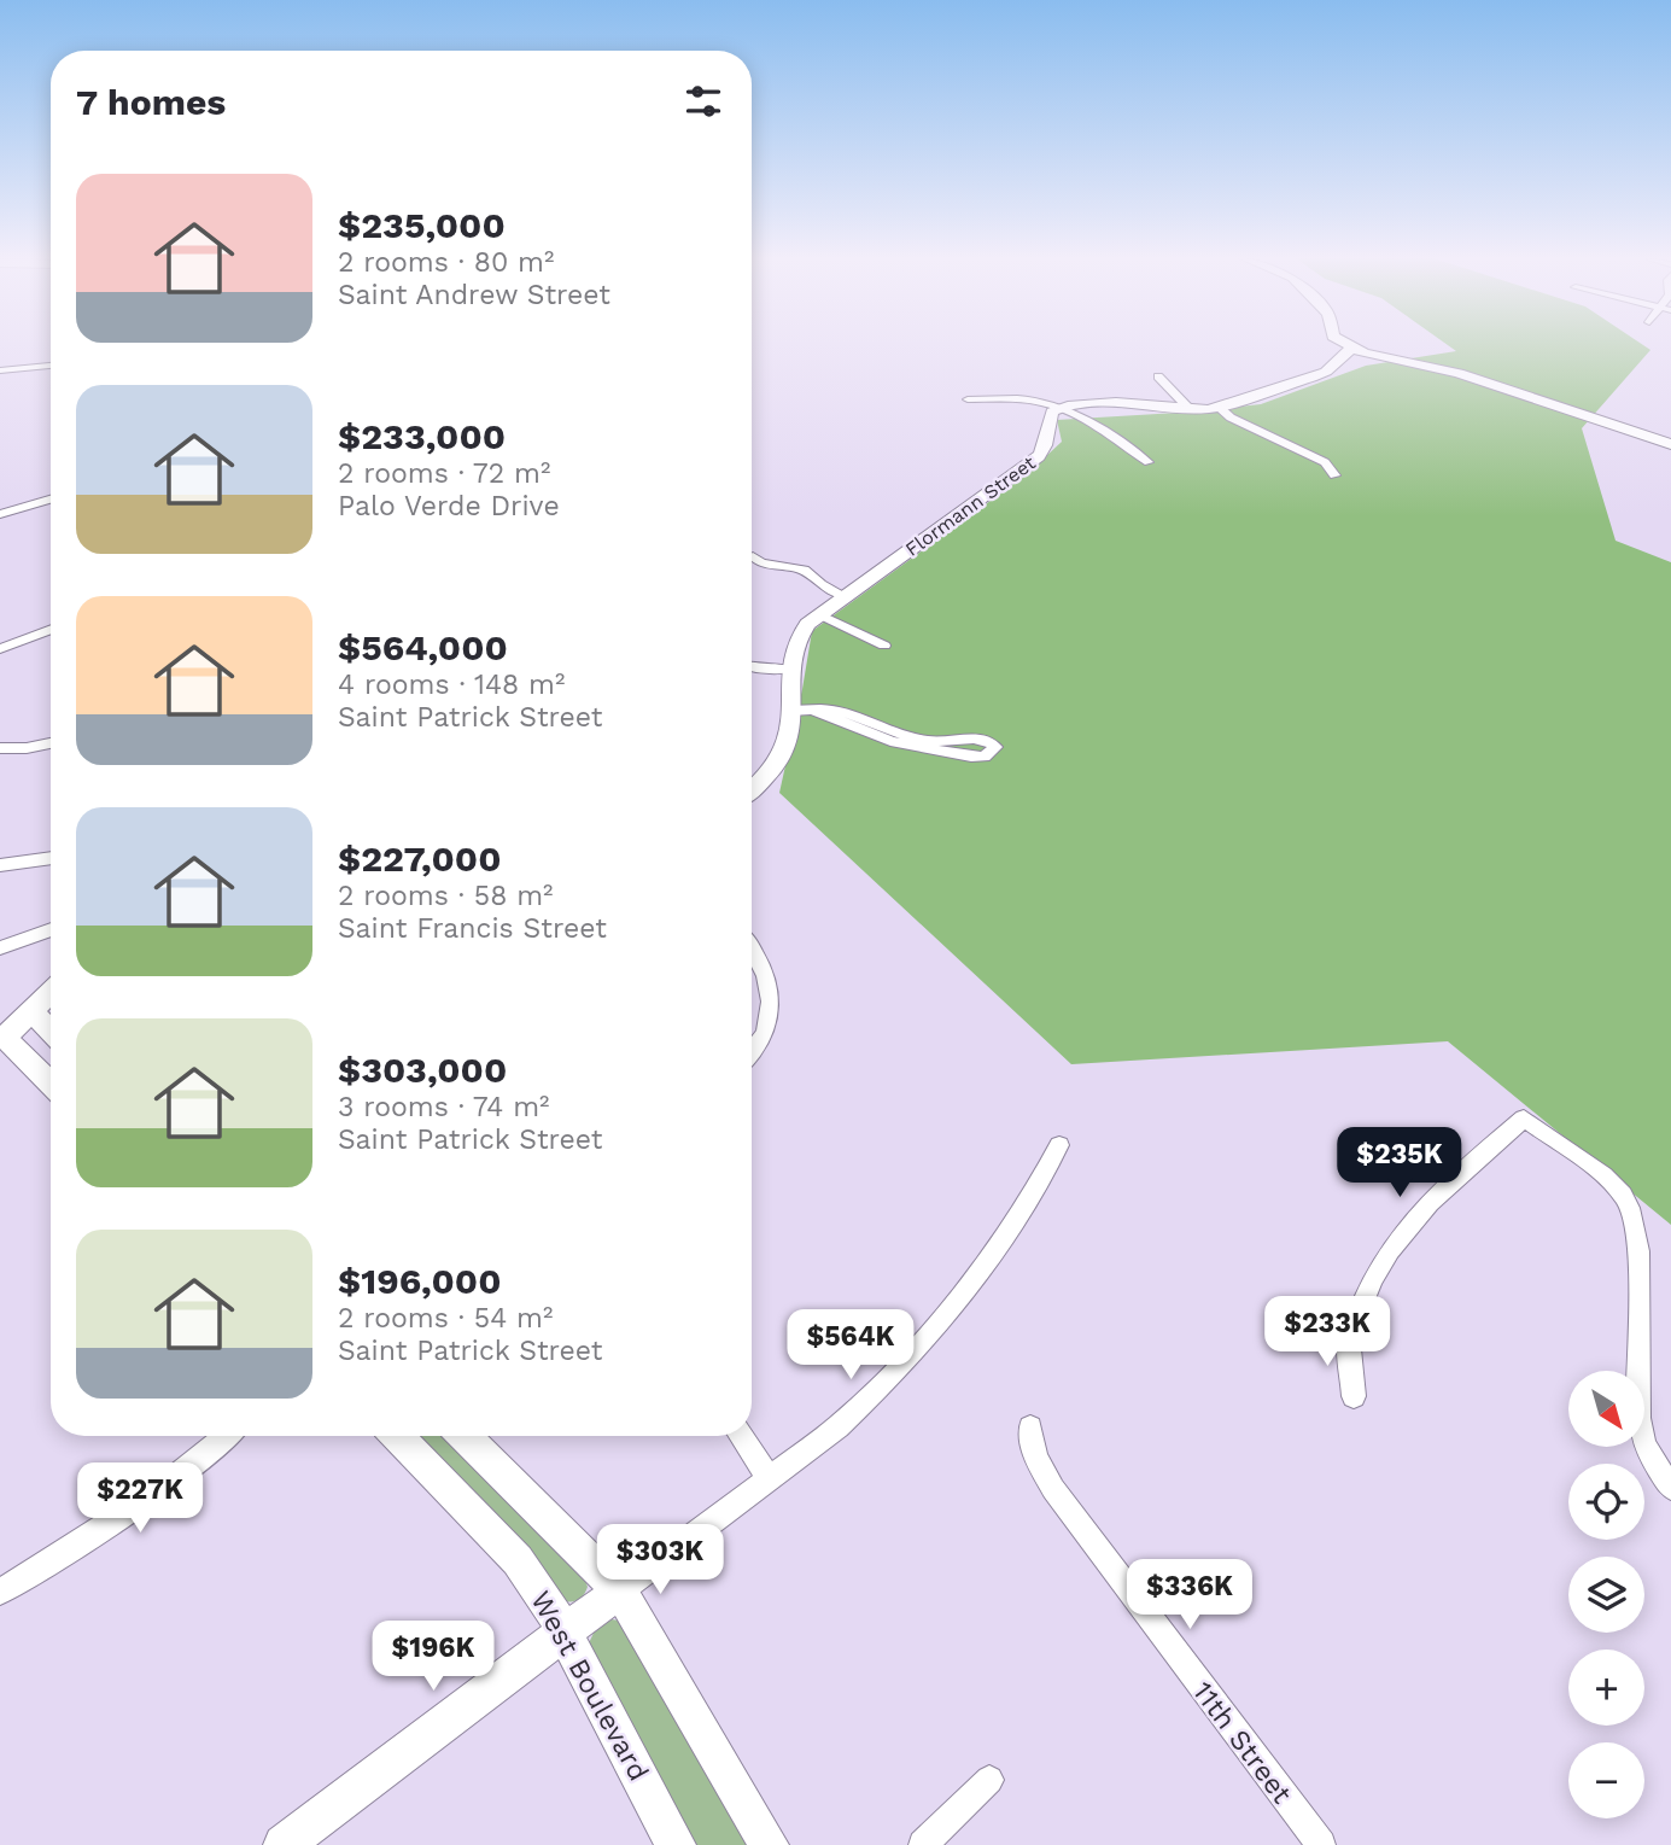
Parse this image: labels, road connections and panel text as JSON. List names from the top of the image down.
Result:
{
  "streets": {
    "street": ["Flormann Street", "West Boulevard", "11th Street"]
  },
  "north": "bottom right",
  "page": {
    "heading": "7 homes",
    "list": [
      {
        "name": "$235,000",
        "note": "2 rooms · 80 m² · Saint Andrew Street"
      },
      {
        "name": "$233,000",
        "note": "2 rooms · 72 m² · Palo Verde Drive"
      },
      {
        "name": "$564,000",
        "note": "4 rooms · 148 m² · Saint Patrick Street"
      },
      {
        "name": "$227,000",
        "note": "2 rooms · 58 m² · Saint Francis Street"
      },
      {
        "name": "$303,000",
        "note": "3 rooms · 74 m² · Saint Patrick Street"
      },
      {
        "name": "$196,000",
        "note": "2 rooms · 54 m² · Saint Patrick Street"
      }
    ],
    "price": [
      "$235K",
      "$233K",
      "$564K",
      "$227K",
      "$303K",
      "$336K",
      "$196K"
    ],
    "map_buttons": ["+", "−"]
  }
}
